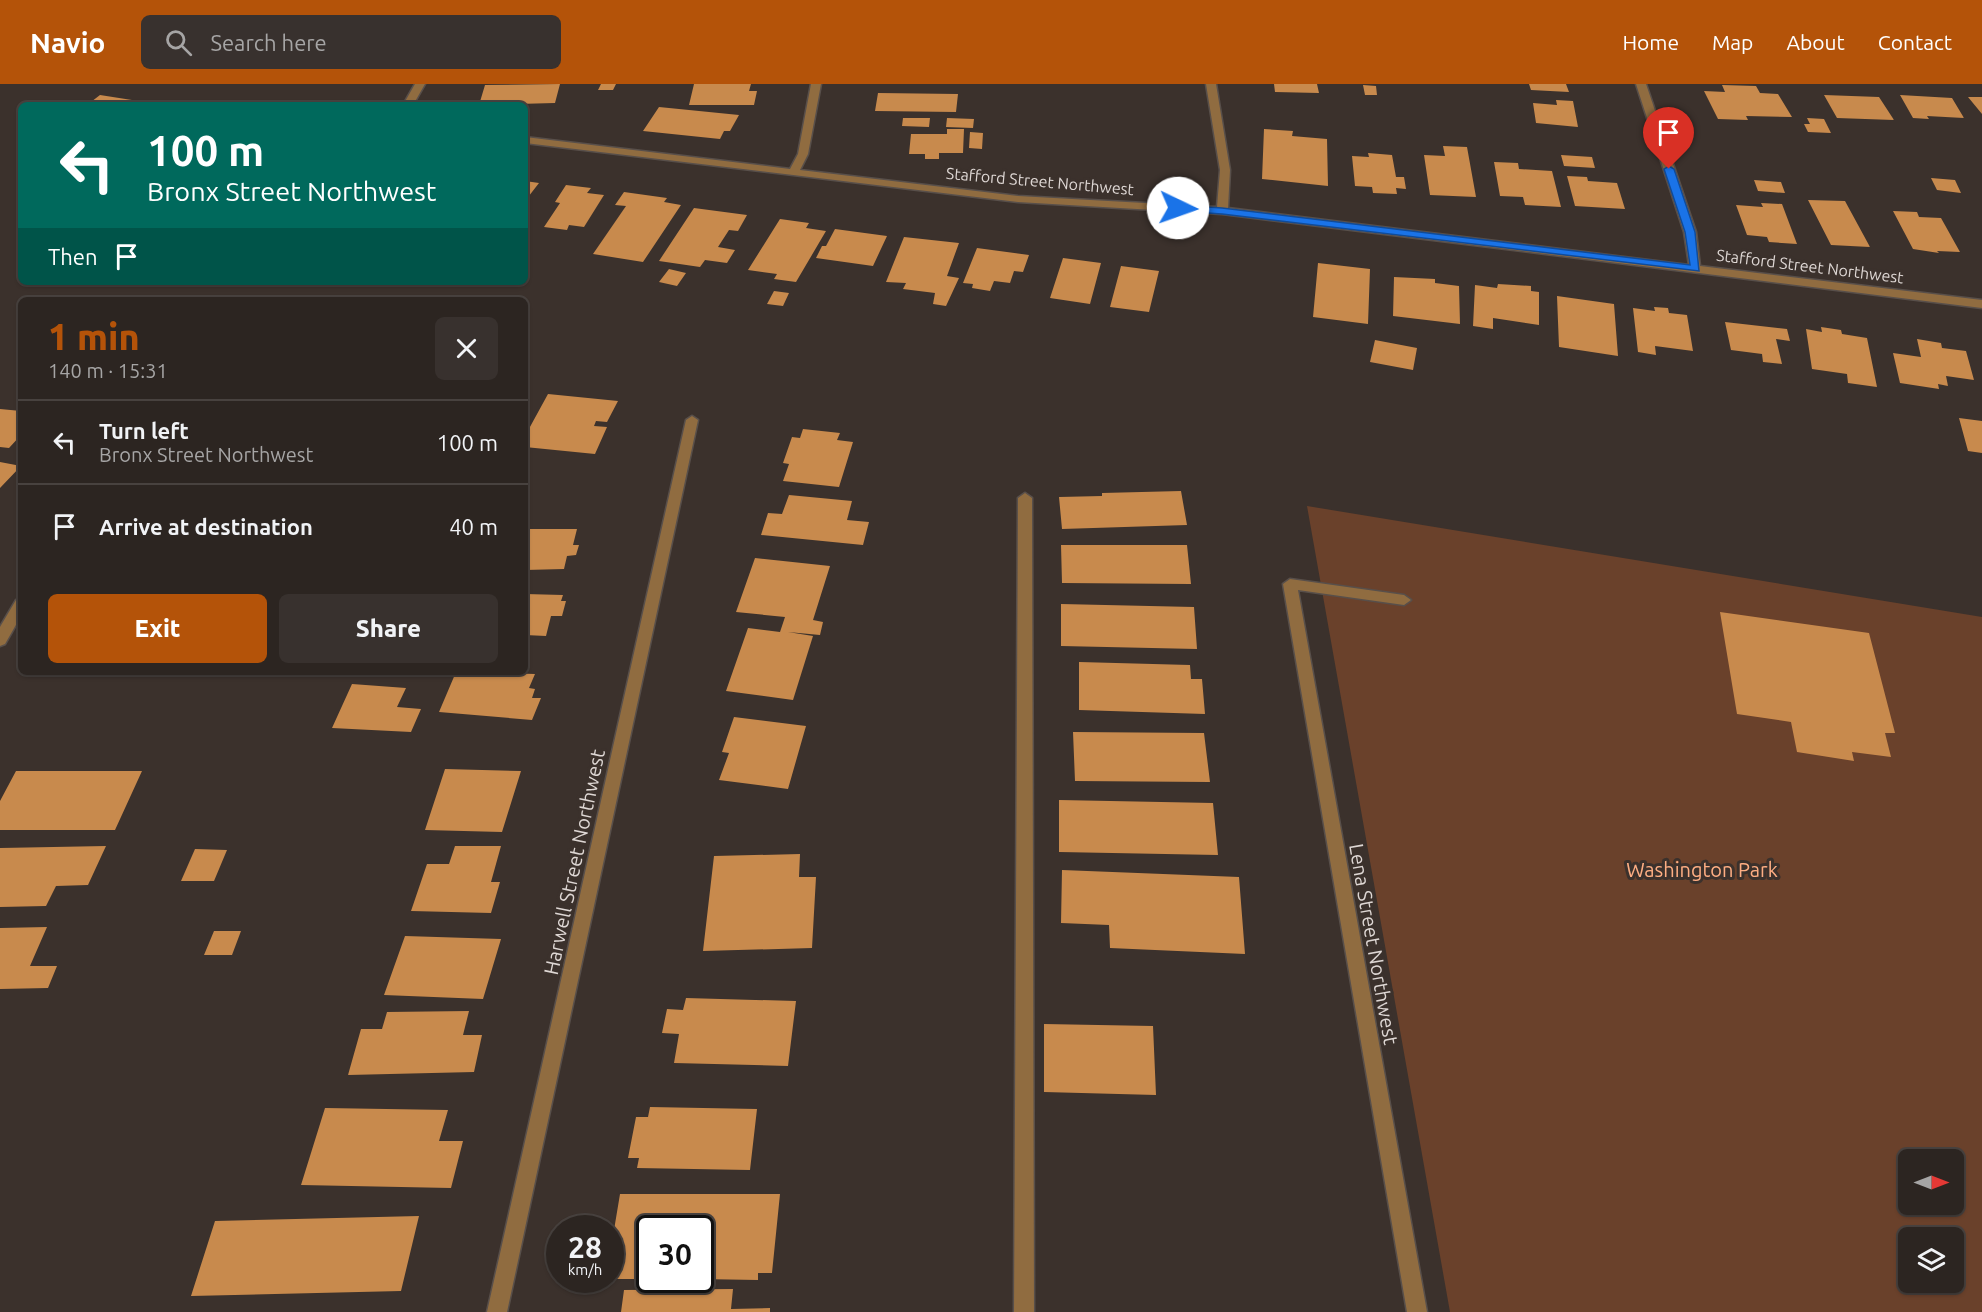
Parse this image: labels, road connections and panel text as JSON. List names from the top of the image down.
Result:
{
  "streets": {
    "street": ["Stafford Street Northwest", "Harwell Street Northwest", "Lena Street Northwest"]
  },
  "parks": ["Washington Park"],
  "north": "right",
  "page": {
    "header": "Navio",
    "search": "Search here",
    "nav": [
      "Home",
      "Map",
      "About",
      "Contact"
    ],
    "turn": ["100 m", "Bronx Street Northwest"],
    "then": "Then",
    "heading": ["1 min", "140 m · 15:31"],
    "list": [
      {
        "name": "Turn left",
        "note": "Bronx Street Northwest",
        "value": "100 m"
      },
      {
        "name": "Arrive at destination",
        "value": "40 m"
      }
    ],
    "buttons": ["Exit", "Share"],
    "speed": "28 km/h",
    "limit": "30"
  }
}
